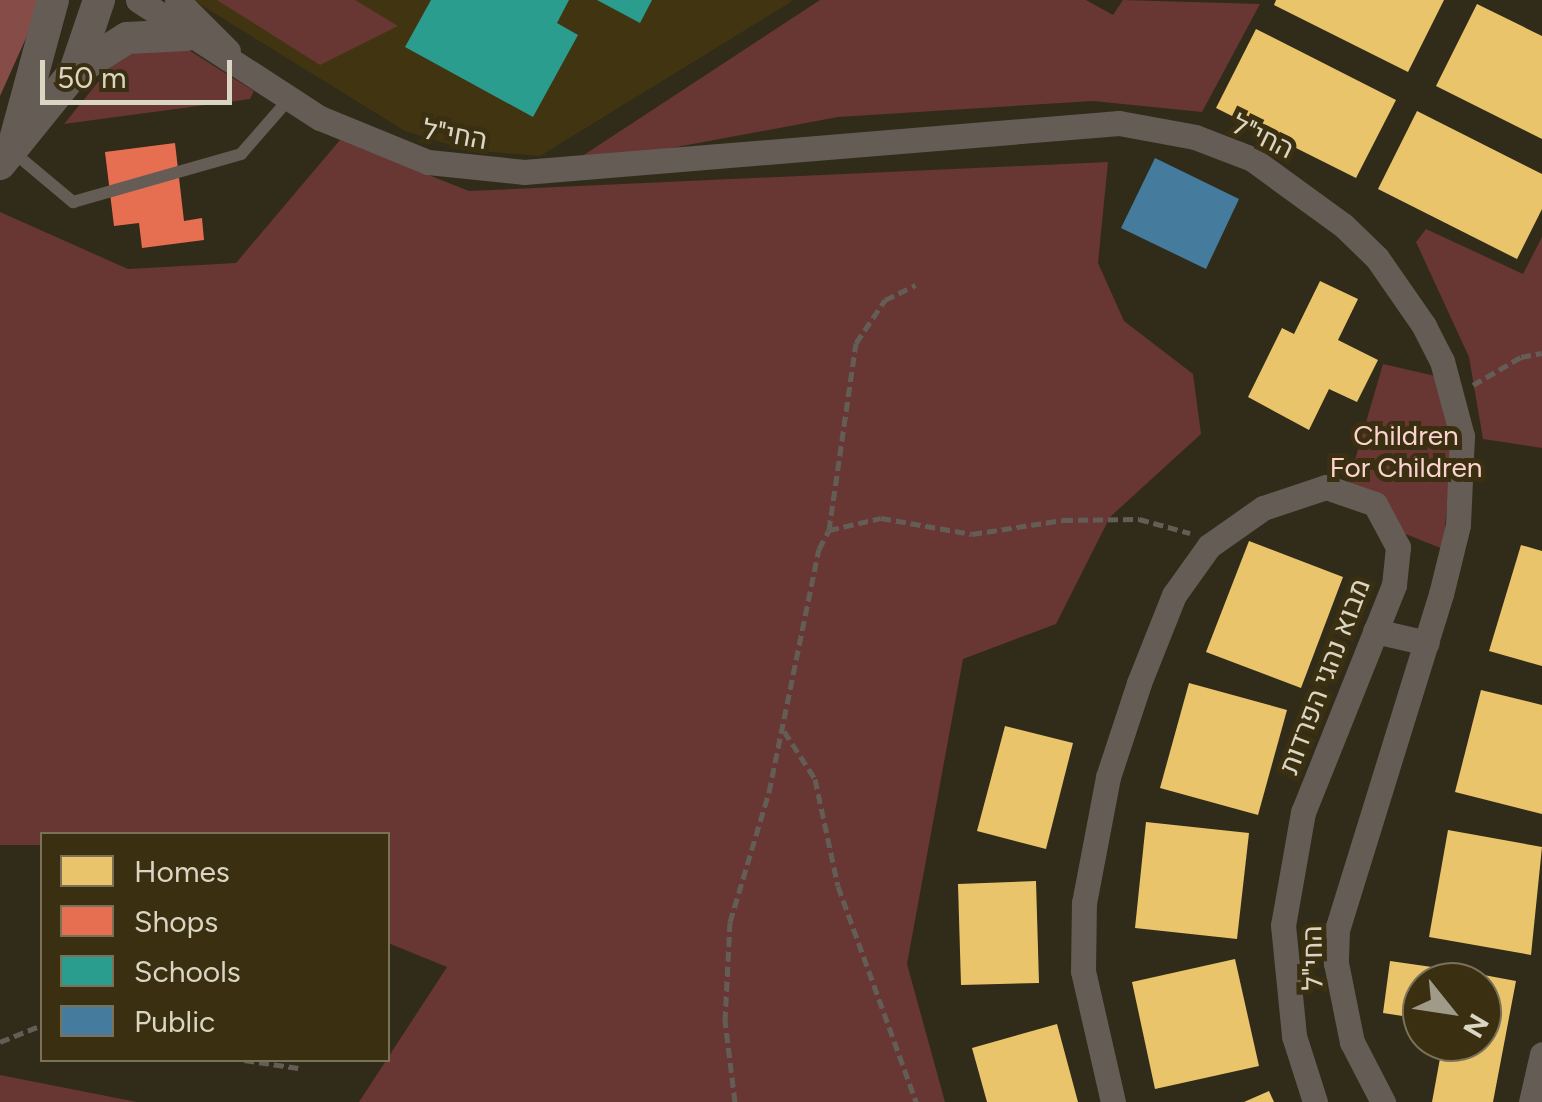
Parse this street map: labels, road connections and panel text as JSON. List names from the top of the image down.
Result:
{
  "streets": {
    "street": ["החי\"ל", "מבוא נהגי הפרדות"]
  },
  "parks": ["Children For Children"],
  "legend": [
    "Homes",
    "Shops",
    "Schools",
    "Public"
  ],
  "scale_bar": "50 m",
  "north": "bottom right"
}
